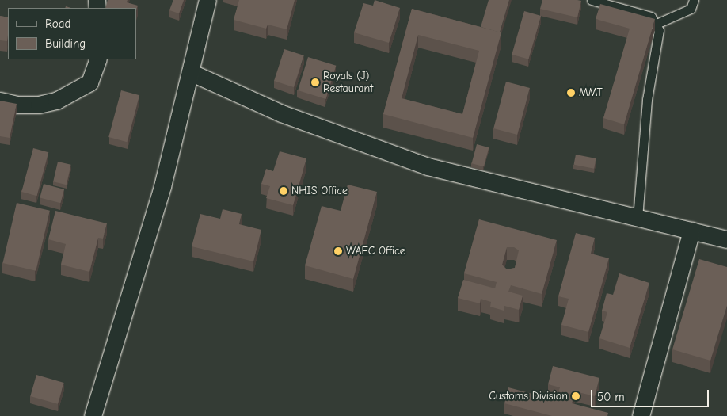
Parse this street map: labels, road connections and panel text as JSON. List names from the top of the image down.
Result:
{
  "places": [
    "Royals (J) Restaurant",
    "MMT",
    "NHIS Office",
    "WAEC Office",
    "Customs Division"
  ],
  "legend": ["Road", "Building"],
  "scale_bar": "50 m"
}
